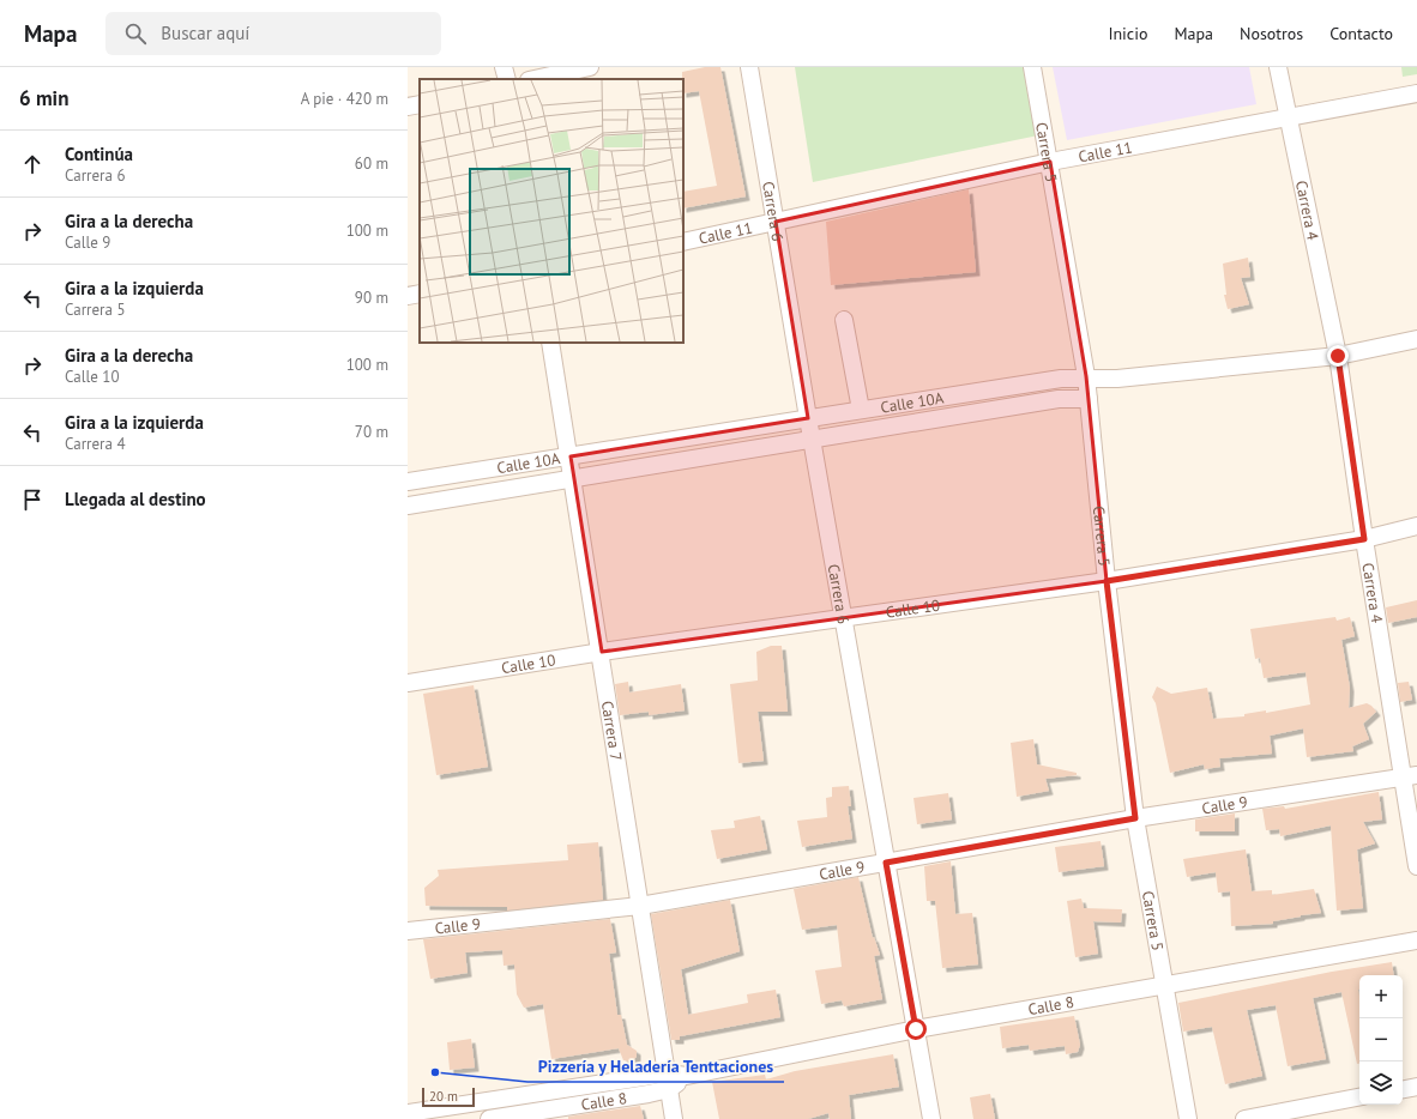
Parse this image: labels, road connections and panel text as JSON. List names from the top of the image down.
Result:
{
  "streets": {
    "street": [
      "Carrera 5",
      "Calle 11",
      "Carrera 6",
      "Carrera 4",
      "Calle 10A",
      "Calle 10",
      "Carrera 7",
      "Calle 9",
      "Calle 8"
    ]
  },
  "crossings": [
    ["Carrera 5", "Calle 11"],
    ["Carrera 5", "Calle 10A"],
    ["Carrera 5", "Calle 10"],
    ["Carrera 5", "Calle 9"],
    ["Carrera 5", "Calle 8"],
    ["Calle 11", "Carrera 6"],
    ["Calle 11", "Carrera 4"],
    ["Carrera 6", "Calle 10A"],
    ["Carrera 6", "Calle 10"],
    ["Carrera 6", "Calle 9"],
    ["Carrera 6", "Calle 8"],
    ["Carrera 4", "Calle 10A"],
    ["Carrera 4", "Calle 10"],
    ["Carrera 4", "Calle 9"],
    ["Calle 10A", "Carrera 7"],
    ["Calle 10", "Carrera 7"],
    ["Carrera 7", "Calle 9"],
    ["Carrera 7", "Calle 8"]
  ],
  "places": ["Pizzería y Heladería Tenttaciones"],
  "scale_bar": "20 m",
  "page": {
    "header": "Mapa",
    "search": "Buscar aquí",
    "nav": [
      "Inicio",
      "Mapa",
      "Nosotros",
      "Contacto"
    ],
    "heading": ["6 min", "A pie · 420 m"],
    "list": [
      ["Continúa", "Carrera 6", "60 m"],
      ["Gira a la derecha", "Calle 9", "100 m"],
      ["Gira a la izquierda", "Carrera 5", "90 m"],
      ["Gira a la derecha", "Calle 10", "100 m"],
      ["Gira a la izquierda", "Carrera 4", "70 m"],
      "Llegada al destino"
    ],
    "map_buttons": ["+", "−"],
    "scale": "20 m"
  }
}
